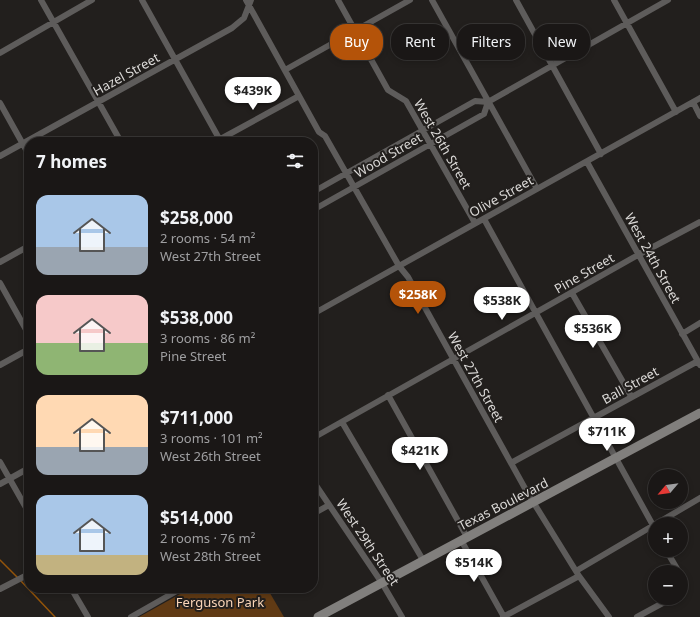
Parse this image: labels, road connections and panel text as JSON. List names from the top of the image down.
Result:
{
  "streets": {
    "main road": ["Texas Boulevard"],
    "street": [
      "Hazel Street",
      "West 26th Street",
      "Wood Street",
      "Olive Street",
      "West 24th Street",
      "Pine Street",
      "West 27th Street",
      "Ball Street",
      "West 29th Street"
    ]
  },
  "crossings": [
    ["Hazel Street", "West 27th Street"],
    ["West 26th Street", "Wood Street"],
    ["West 26th Street", "Olive Street"],
    ["Wood Street", "West 27th Street"],
    ["Olive Street", "West 24th Street"],
    ["Olive Street", "West 27th Street"],
    ["West 24th Street", "Pine Street"],
    ["West 24th Street", "Ball Street"],
    ["Pine Street", "West 27th Street"],
    ["West 27th Street", "Ball Street"],
    ["West 27th Street", "Texas Boulevard"],
    ["Texas Boulevard", "West 29th Street"]
  ],
  "parks": ["Ferguson Park"],
  "north": "bottom left",
  "page": {
    "chip": [
      "Buy",
      "Rent",
      "Filters",
      "New"
    ],
    "price": [
      "$439K",
      "$258K",
      "$538K",
      "$536K",
      "$711K",
      "$421K",
      "$514K"
    ],
    "heading": "7 homes",
    "list": [
      {
        "name": "$258,000",
        "note": "2 rooms · 54 m² · West 27th Street"
      },
      {
        "name": "$538,000",
        "note": "3 rooms · 86 m² · Pine Street"
      },
      {
        "name": "$711,000",
        "note": "3 rooms · 101 m² · West 26th Street"
      },
      {
        "name": "$514,000",
        "note": "2 rooms · 76 m² · West 28th Street"
      }
    ],
    "map_buttons": ["+", "−"]
  }
}
